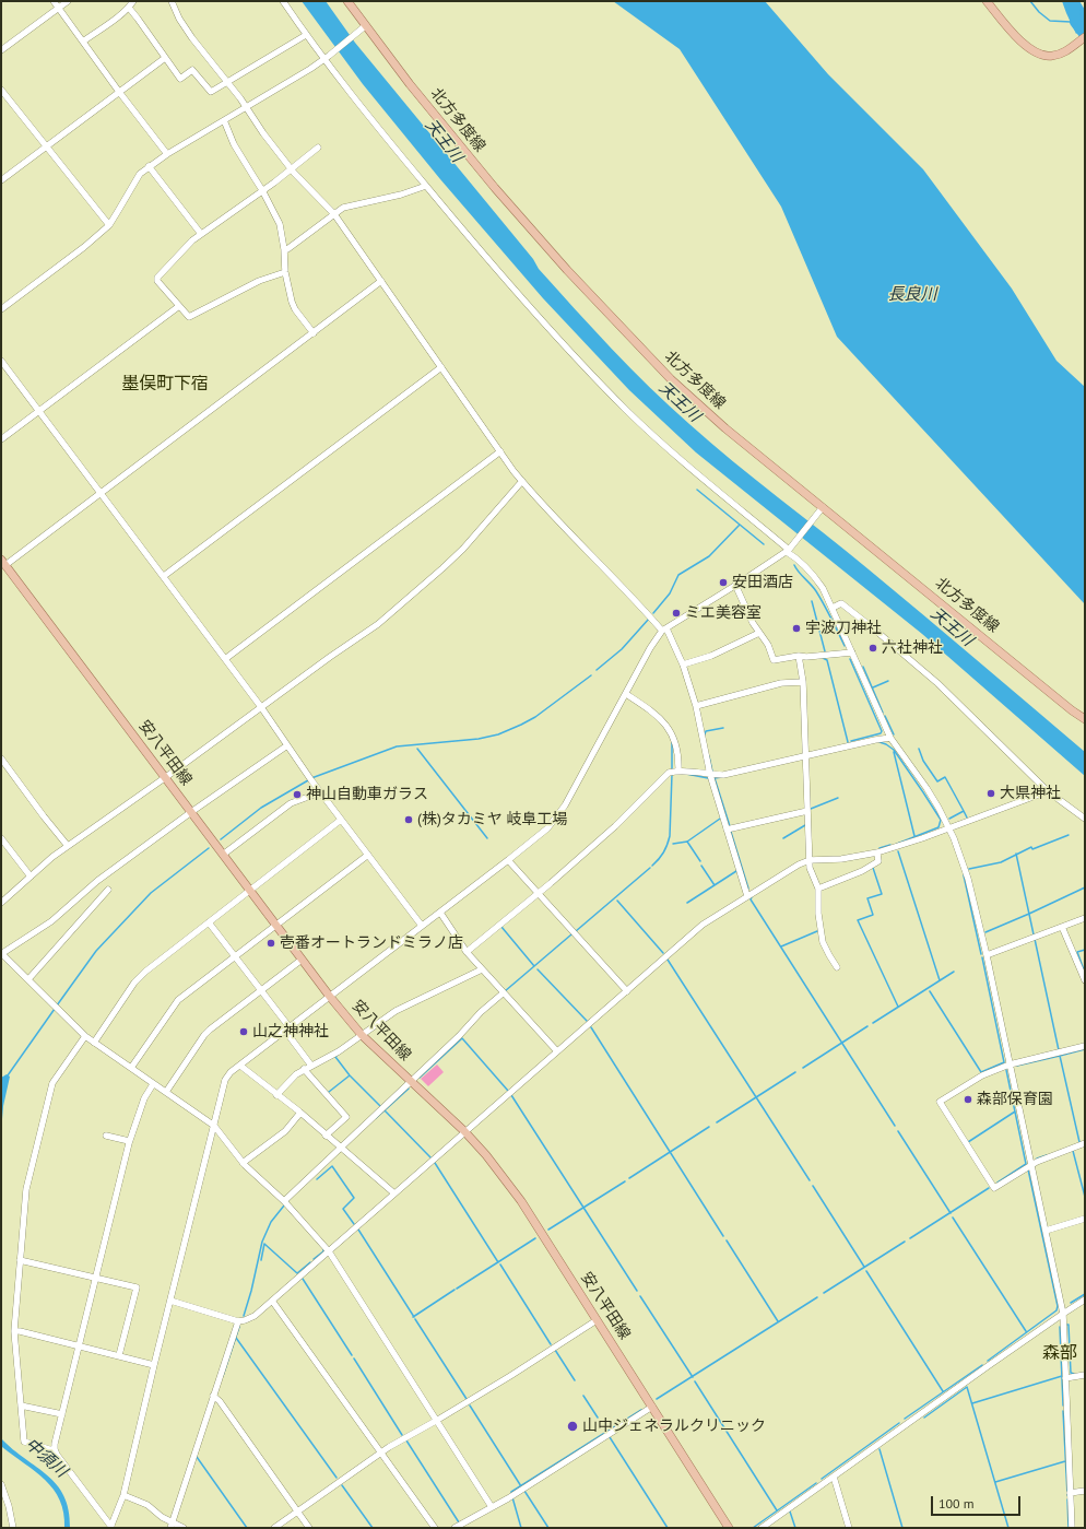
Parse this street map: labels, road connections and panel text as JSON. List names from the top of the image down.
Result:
{
  "streets": {
    "main road": ["北方多度線", "安八平田線"]
  },
  "districts": ["墨俣町下宿", "森部"],
  "water": ["天王川", "長良川", "中須川"],
  "places": [
    "安田酒店",
    "ミエ美容室",
    "宇波刀神社",
    "六社神社",
    "大県神社",
    "神山自動車ガラス",
    "(株)タカミヤ 岐阜工場",
    "壱番オートランドミラノ店",
    "山之神神社",
    "森部保育園",
    "山中ジェネラルクリニック"
  ],
  "scale_bar": "100 m"
}
